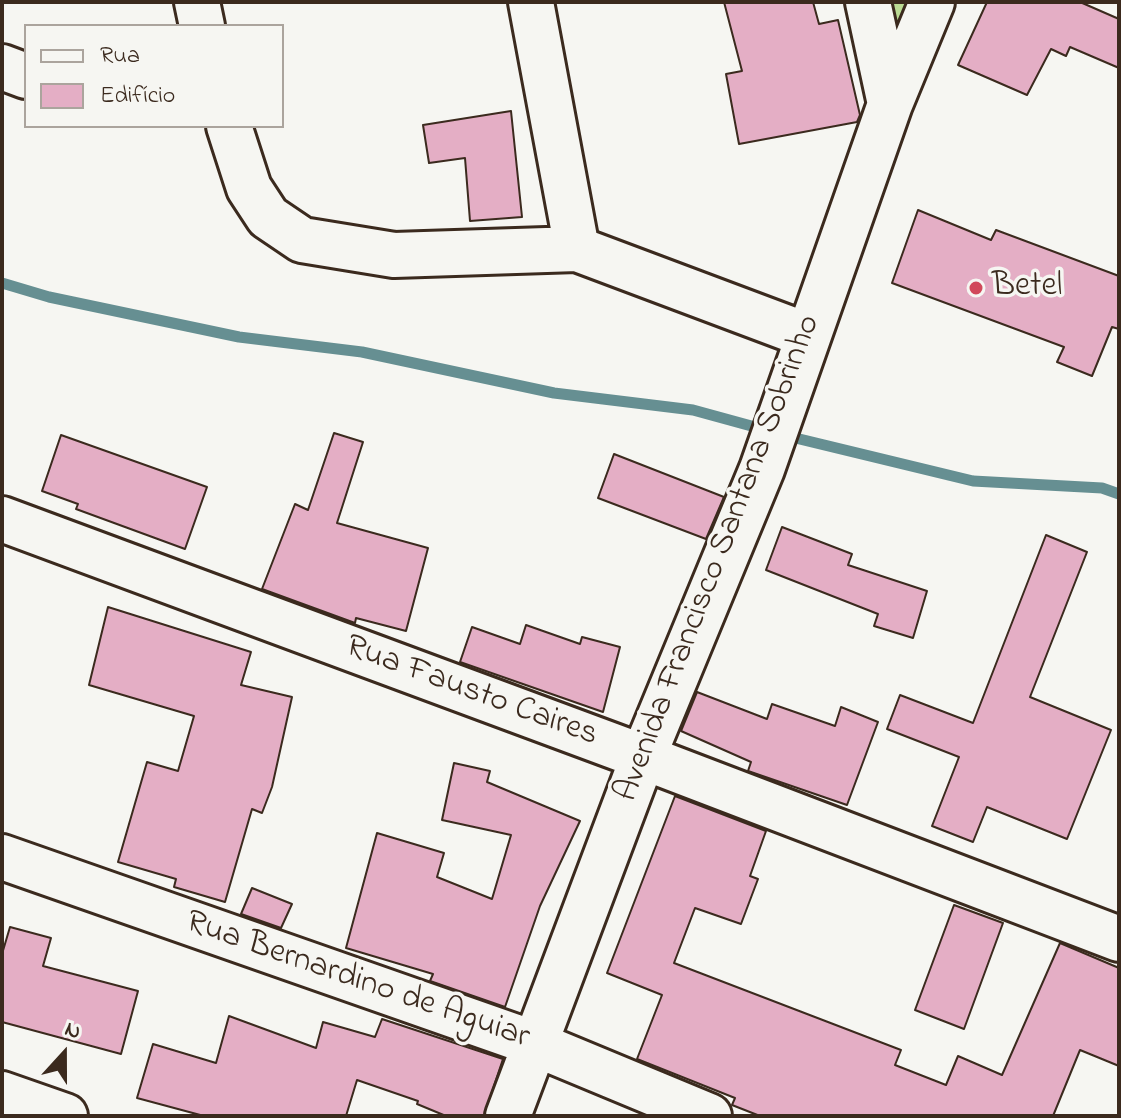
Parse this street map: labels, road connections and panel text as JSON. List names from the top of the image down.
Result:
{
  "streets": {
    "street": ["Avenida Francisco Santana Sobrinho", "Rua Fausto Caires", "Rua Bernardino de Aguiar"]
  },
  "crossings": [
    ["Avenida Francisco Santana Sobrinho", "Rua Fausto Caires"],
    ["Avenida Francisco Santana Sobrinho", "Rua Bernardino de Aguiar"]
  ],
  "places": ["Betel"],
  "legend": ["Rua", "Edifício"],
  "north": "top"
}
